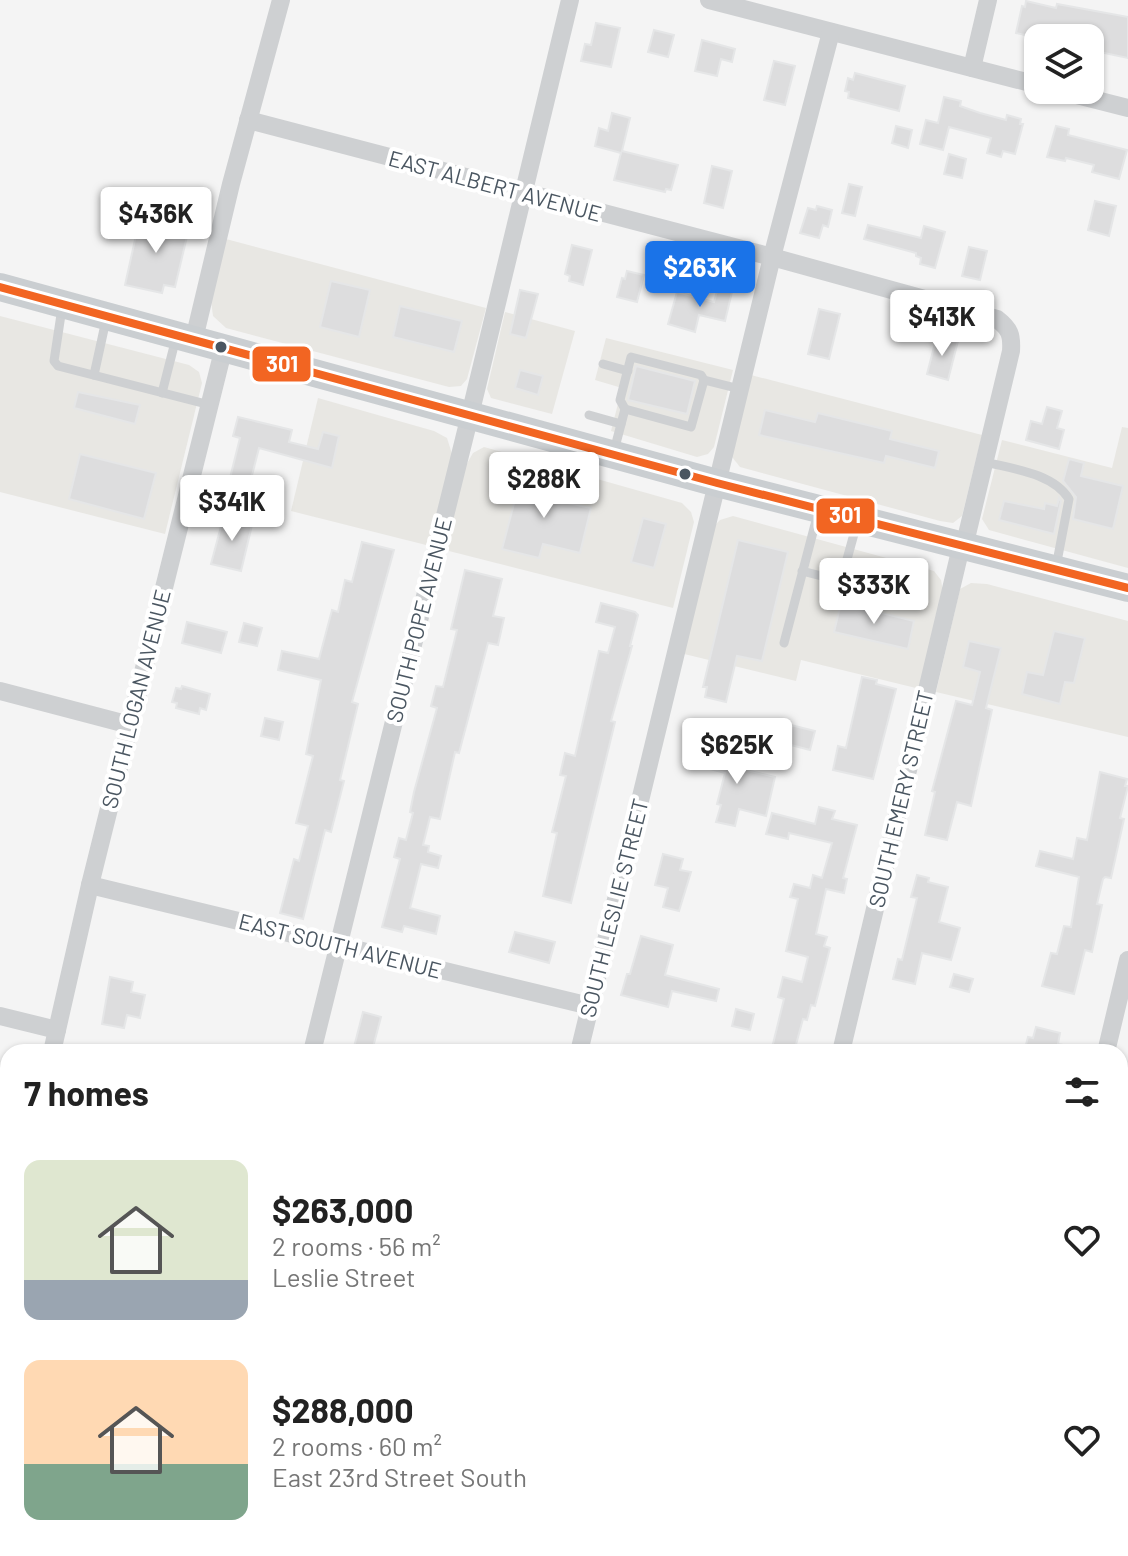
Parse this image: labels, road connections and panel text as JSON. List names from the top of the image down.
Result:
{
  "streets": {
    "street": [
      "EAST ALBERT AVENUE",
      "SOUTH POPE AVENUE",
      "SOUTH LOGAN AVENUE",
      "SOUTH EMERY STREET",
      "SOUTH LESLIE STREET",
      "EAST SOUTH AVENUE"
    ]
  },
  "crossings": [
    ["EAST ALBERT AVENUE", "SOUTH POPE AVENUE"],
    ["EAST ALBERT AVENUE", "SOUTH EMERY STREET"],
    ["EAST ALBERT AVENUE", "SOUTH LESLIE STREET"],
    ["SOUTH POPE AVENUE", "EAST SOUTH AVENUE"],
    ["SOUTH LOGAN AVENUE", "EAST SOUTH AVENUE"],
    ["SOUTH LESLIE STREET", "EAST SOUTH AVENUE"]
  ],
  "lines": ["transit line 301"],
  "page": {
    "price": [
      "$436K",
      "$263K",
      "$413K",
      "$288K",
      "$341K",
      "$333K",
      "$625K"
    ],
    "heading": "7 homes",
    "list": [
      {
        "name": "$263,000",
        "note": "2 rooms · 56 m² · Leslie Street"
      },
      {
        "name": "$288,000",
        "note": "2 rooms · 60 m² · East 23rd Street South"
      }
    ]
  }
}
